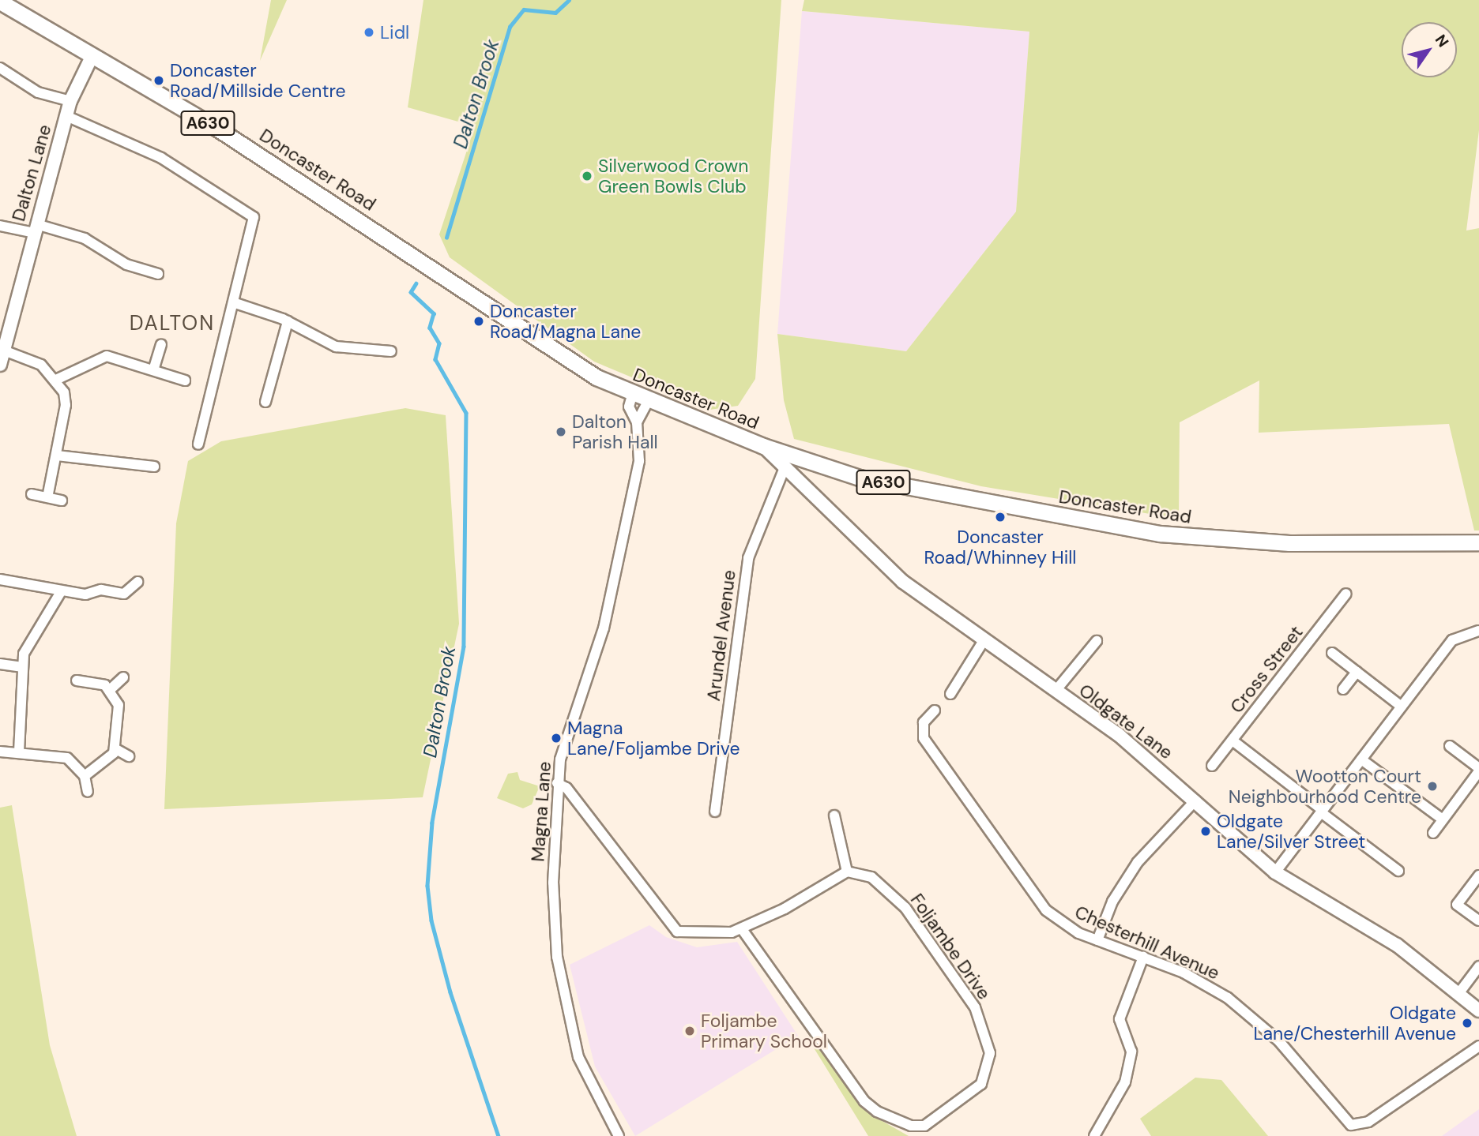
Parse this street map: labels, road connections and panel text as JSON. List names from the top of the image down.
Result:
{
  "streets": {
    "main road": ["A630", "Doncaster Road"],
    "street": [
      "Dalton Lane",
      "Arundel Avenue",
      "Cross Street",
      "Oldgate Lane",
      "Magna Lane",
      "Chesterhill Avenue",
      "Foljambe Drive"
    ]
  },
  "crossings": [
    ["Doncaster Road", "Dalton Lane"],
    ["Doncaster Road", "Oldgate Lane"],
    ["Doncaster Road", "Magna Lane"],
    ["Arundel Avenue", "Oldgate Lane"]
  ],
  "districts": ["DALTON"],
  "water": ["Dalton Brook"],
  "places": [
    "Lidl",
    "Doncaster Road/Millside Centre",
    "Silverwood Crown Green Bowls Club",
    "Doncaster Road/Magna Lane",
    "Dalton Parish Hall",
    "Doncaster Road/Whinney Hill",
    "Magna Lane/Foljambe Drive",
    "Wootton Court Neighbourhood Centre",
    "Oldgate Lane/Silver Street",
    "Oldgate Lane/Chesterhill Avenue",
    "Foljambe Primary School"
  ],
  "north": "top right"
}
